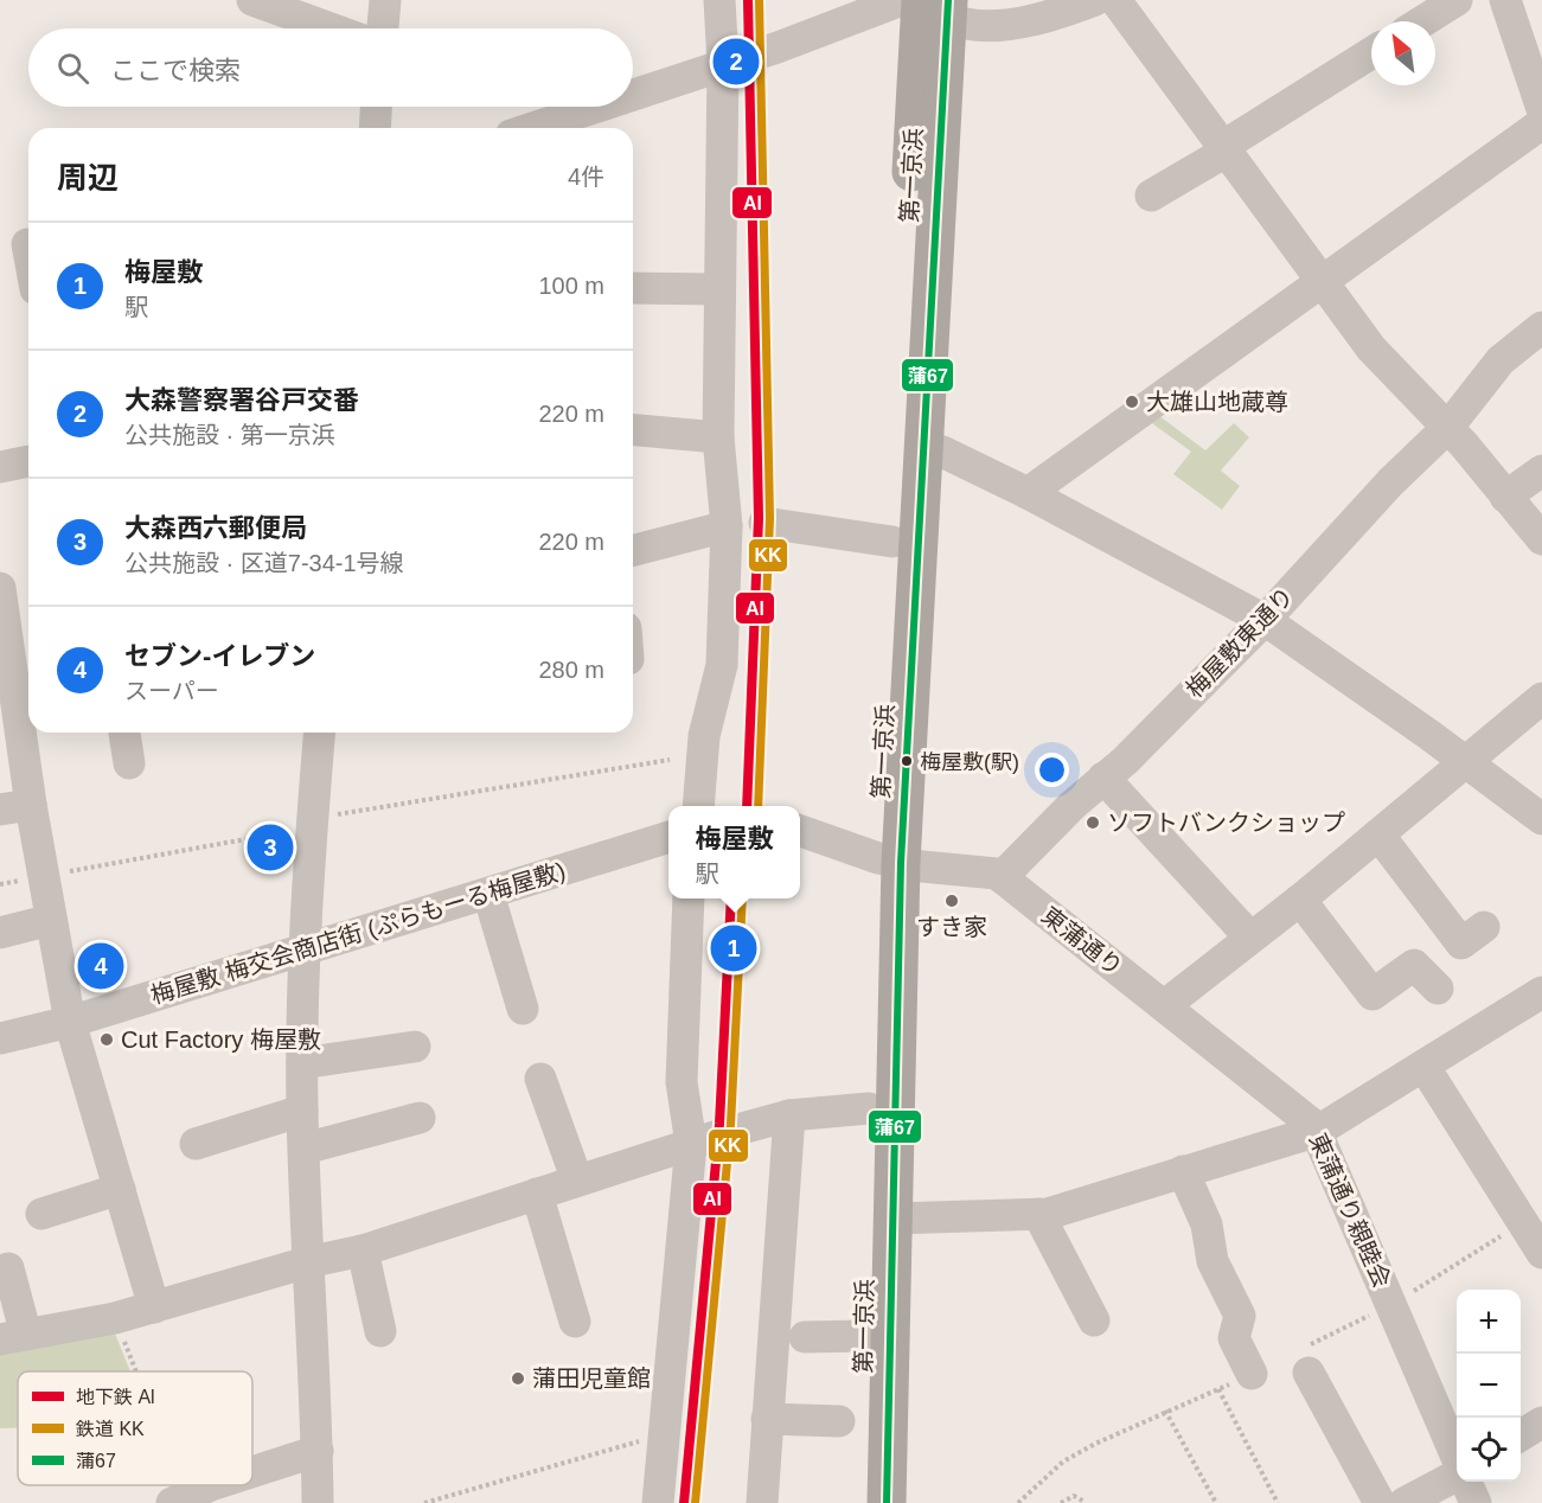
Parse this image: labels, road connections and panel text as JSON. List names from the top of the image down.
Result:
{
  "streets": {
    "highway": ["第一京浜"],
    "street": [
      "梅屋敷東通り",
      "梅屋敷 梅交会商店街 (ぷらもーる梅屋敷)",
      "東蒲通り",
      "東蒲通り親睦会"
    ]
  },
  "crossings": [
    ["梅屋敷東通り", "東蒲通り"],
    ["東蒲通り", "東蒲通り親睦会"]
  ],
  "places": [
    "大雄山地蔵尊",
    "梅屋敷(駅)",
    "ソフトバンクショップ",
    "すき家",
    "Cut Factory 梅屋敷",
    "蒲田児童館"
  ],
  "lines": ["metro line Al", "rail line KK", "transit line 蒲67"],
  "legend": ["地下鉄 Al", "鉄道 KK", "蒲67"],
  "north": "top left",
  "page": {
    "search": "ここで検索",
    "pins": [
      "2",
      "3",
      "1",
      "4"
    ],
    "heading": ["周辺", "4件"],
    "list": [
      {
        "mark": "1",
        "name": "梅屋敷",
        "note": "駅",
        "value": "100 m"
      },
      {
        "mark": "2",
        "name": "大森警察署谷戸交番",
        "note": "公共施設 · 第一京浜",
        "value": "220 m"
      },
      {
        "mark": "3",
        "name": "大森西六郵便局",
        "note": "公共施設 · 区道7-34-1号線",
        "value": "220 m"
      },
      {
        "mark": "4",
        "name": "セブン-イレブン",
        "note": "スーパー",
        "value": "280 m"
      }
    ],
    "popup": ["梅屋敷", "駅"],
    "map_buttons": ["+", "−"]
  }
}
